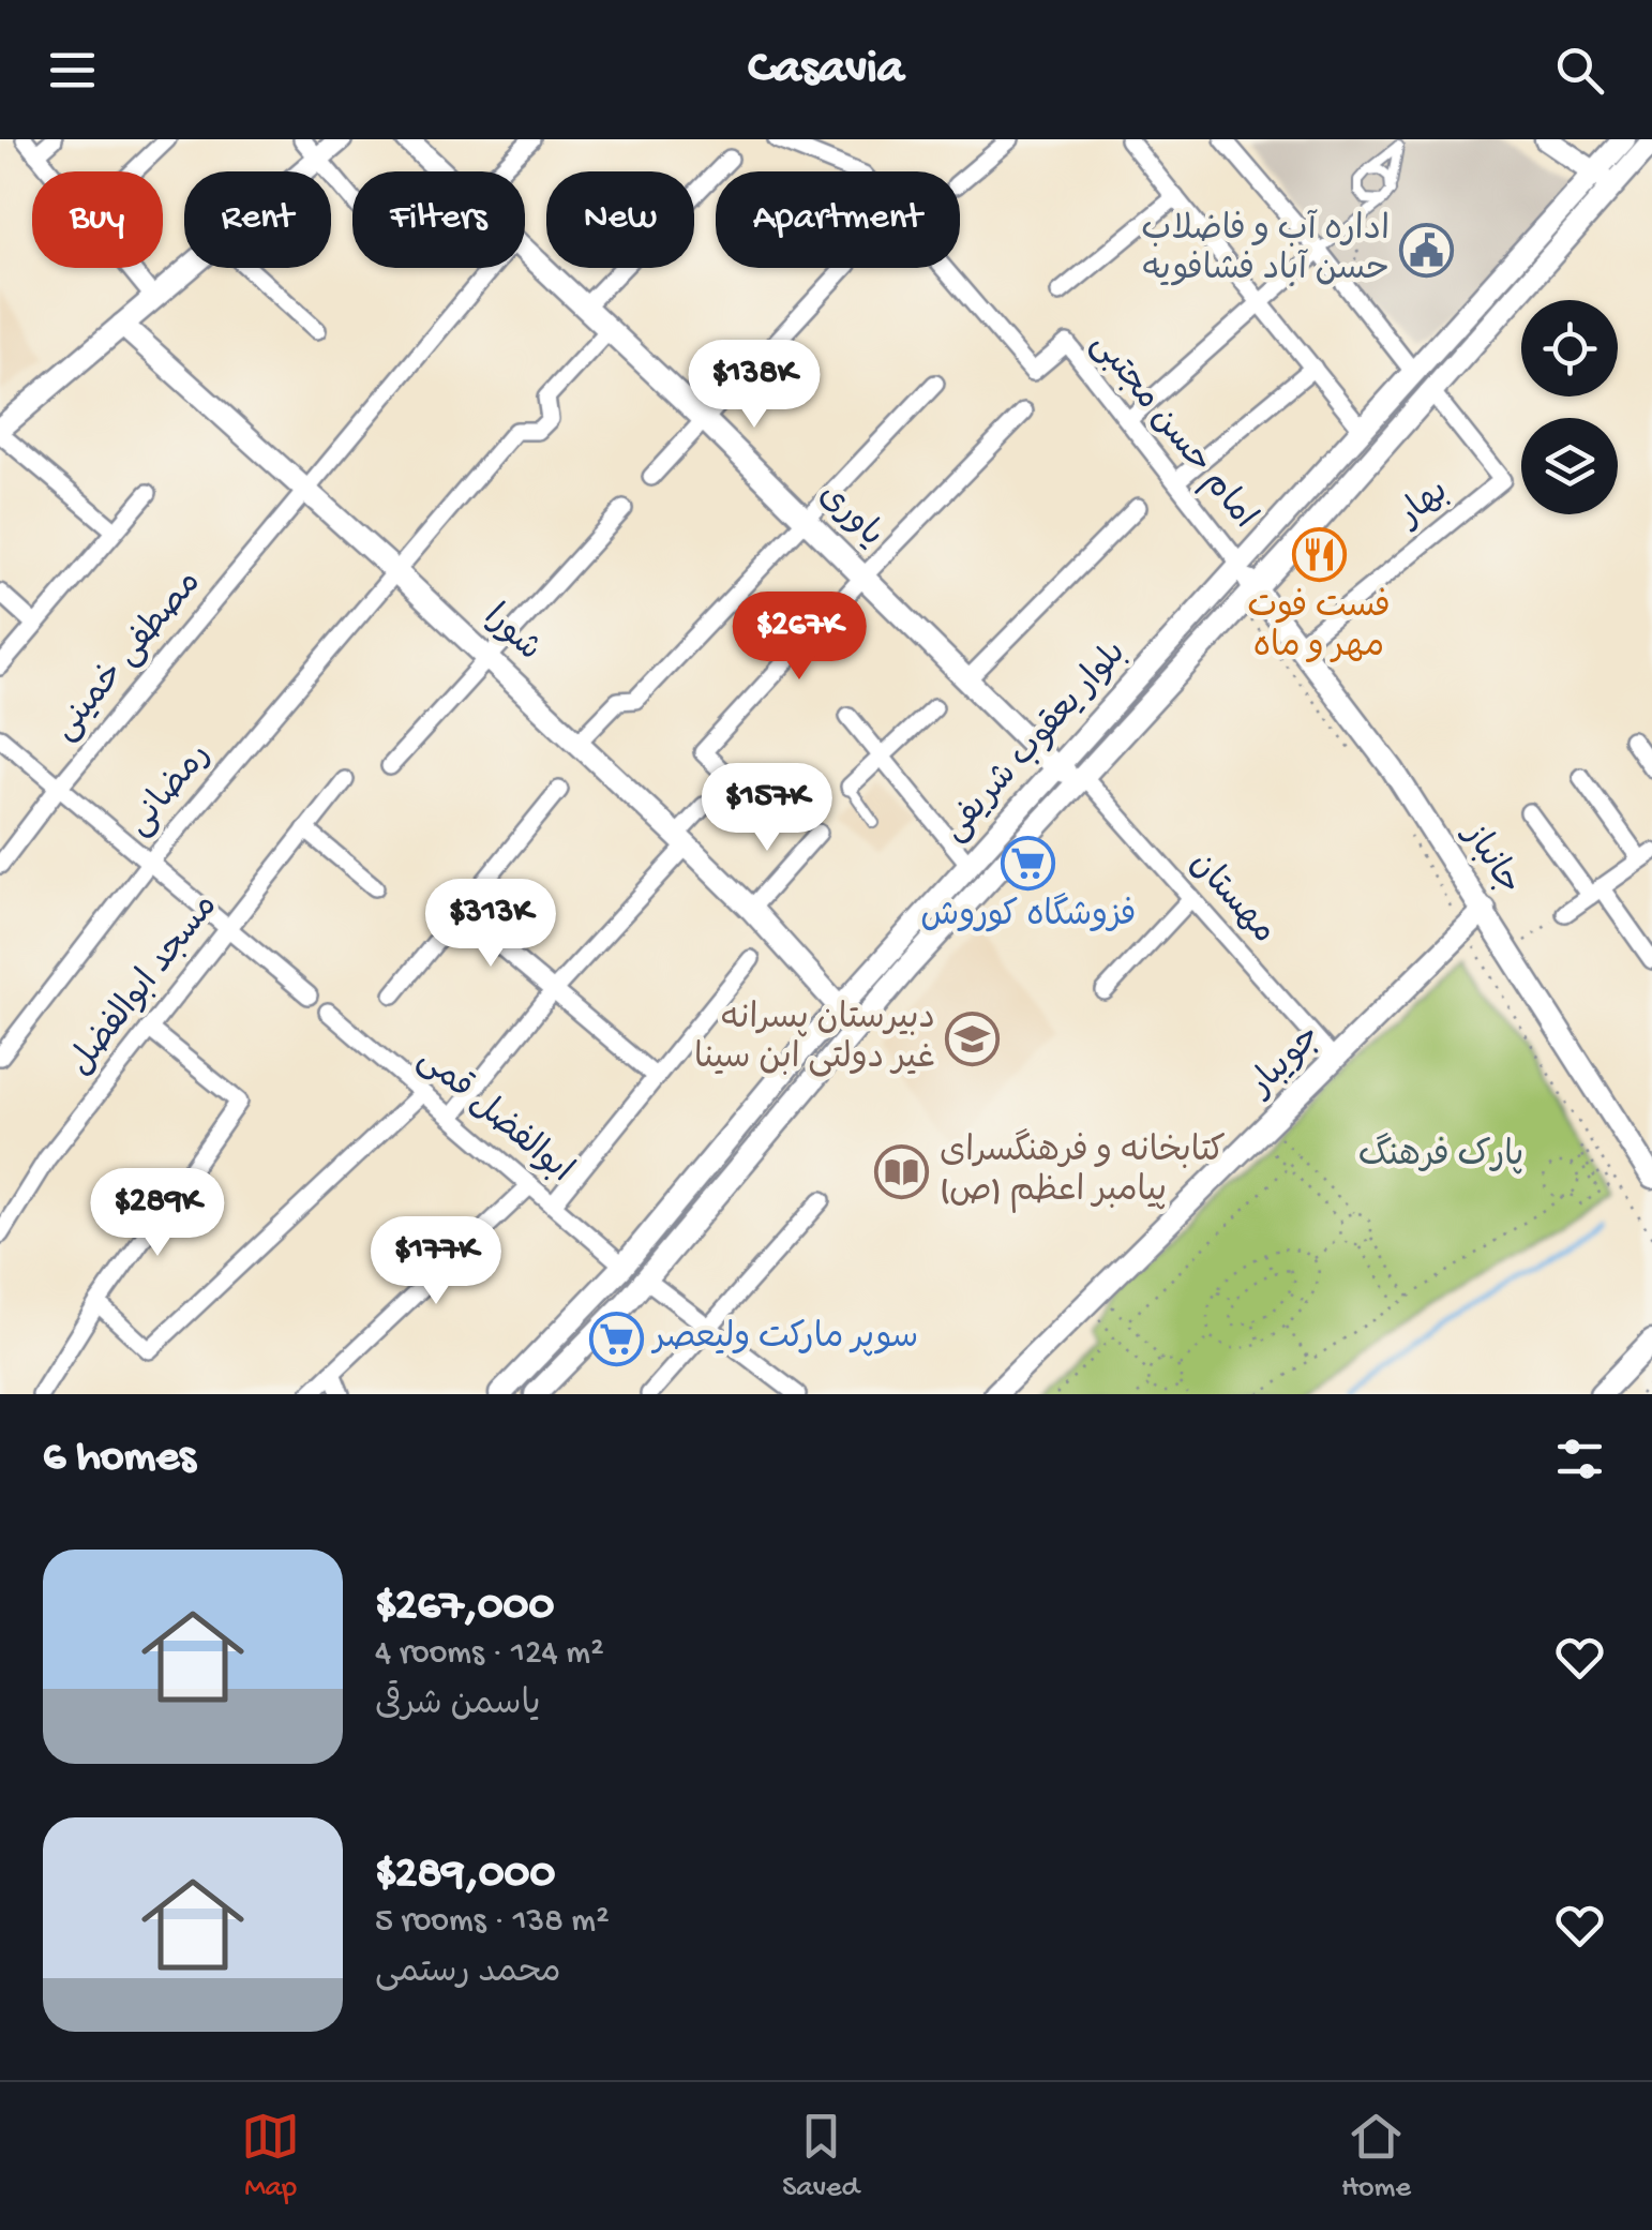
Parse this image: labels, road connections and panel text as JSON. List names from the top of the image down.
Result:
{
  "streets": {
    "street": [
      "امام حسن مجتبی",
      "بهار",
      "یاوری",
      "شورا",
      "مصطفی خمینی",
      "بلوار یعقوب شریفی",
      "رمضانی",
      "جانباز",
      "مهستان",
      "مسجد ابوالفضل",
      "جویبار",
      "ابوالفضل قمی"
    ]
  },
  "crossings": [
    ["امام حسن مجتبی", "بلوار یعقوب شریفی"],
    ["امام حسن مجتبی", "جانباز"],
    ["بهار", "بلوار یعقوب شریفی"],
    ["بهار", "جانباز"],
    ["یاوری", "بلوار یعقوب شریفی"],
    ["یاوری", "رمضانی"],
    ["شورا", "مصطفی خمینی"],
    ["شورا", "بلوار یعقوب شریفی"],
    ["شورا", "رمضانی"],
    ["بلوار یعقوب شریفی", "جانباز"],
    ["بلوار یعقوب شریفی", "مهستان"],
    ["بلوار یعقوب شریفی", "ابوالفضل قمی"],
    ["جانباز", "جویبار"],
    ["مهستان", "جویبار"]
  ],
  "parks": ["پارک فرهنگ"],
  "places": {
    "public building": ["اداره آب و فاضلاب حسن آباد فشافویه"],
    "restaurant": ["فست فوت مهر و ماه"],
    "supermarket": ["فزوشگاه کوروش", "سوپر مارکت ولیعصر"],
    "school or university": ["دبیرستان پسرانه غیر دولتی ابن سینا"],
    "library": ["کتابخانه و فرهنگسرای پیامبر اعظم (ص)"]
  },
  "page": {
    "header": "Casavia",
    "chip": [
      "Buy",
      "Rent",
      "Filters",
      "New",
      "Apartment"
    ],
    "price": [
      "$138K",
      "$267K",
      "$157K",
      "$313K",
      "$289K",
      "$177K"
    ],
    "heading": "6 homes",
    "list": [
      {
        "name": "$267,000",
        "note": "4 rooms · 124 m² · یاسمن شرقی"
      },
      {
        "name": "$289,000",
        "note": "5 rooms · 138 m² · محمد رستمی"
      }
    ],
    "tabs": ["Map", "Saved", "Home"]
  }
}
